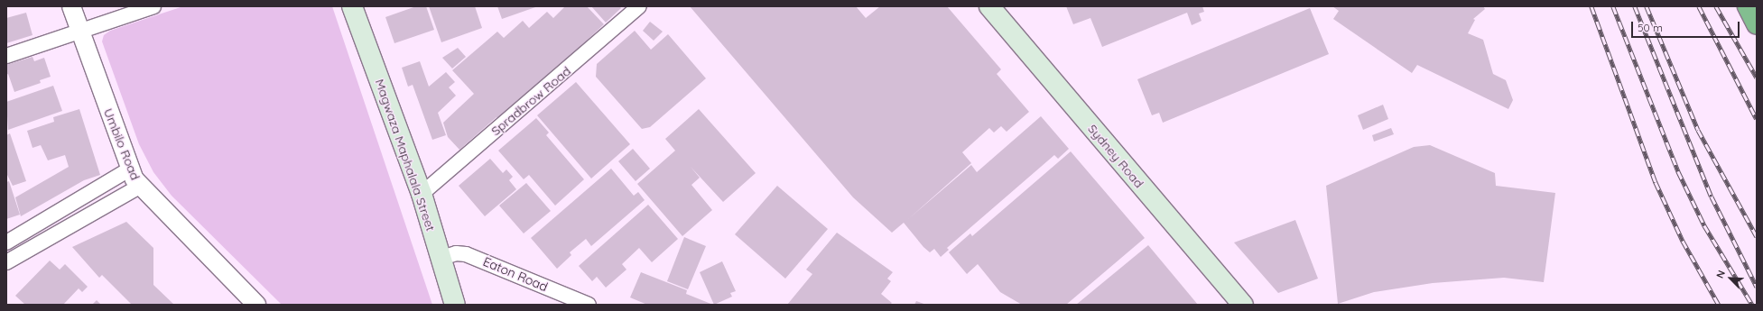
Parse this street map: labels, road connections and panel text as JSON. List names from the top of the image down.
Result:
{
  "streets": {
    "main road": ["Magwaza Maphalala Street", "Sydney Road"],
    "street": ["Spradbrow Road", "Umbilo Road", "Eaton Road"]
  },
  "crossings": [
    ["Spradbrow Road", "Magwaza Maphalala Street"],
    ["Magwaza Maphalala Street", "Eaton Road"]
  ],
  "scale_bar": "50 m",
  "north": "top left"
}
